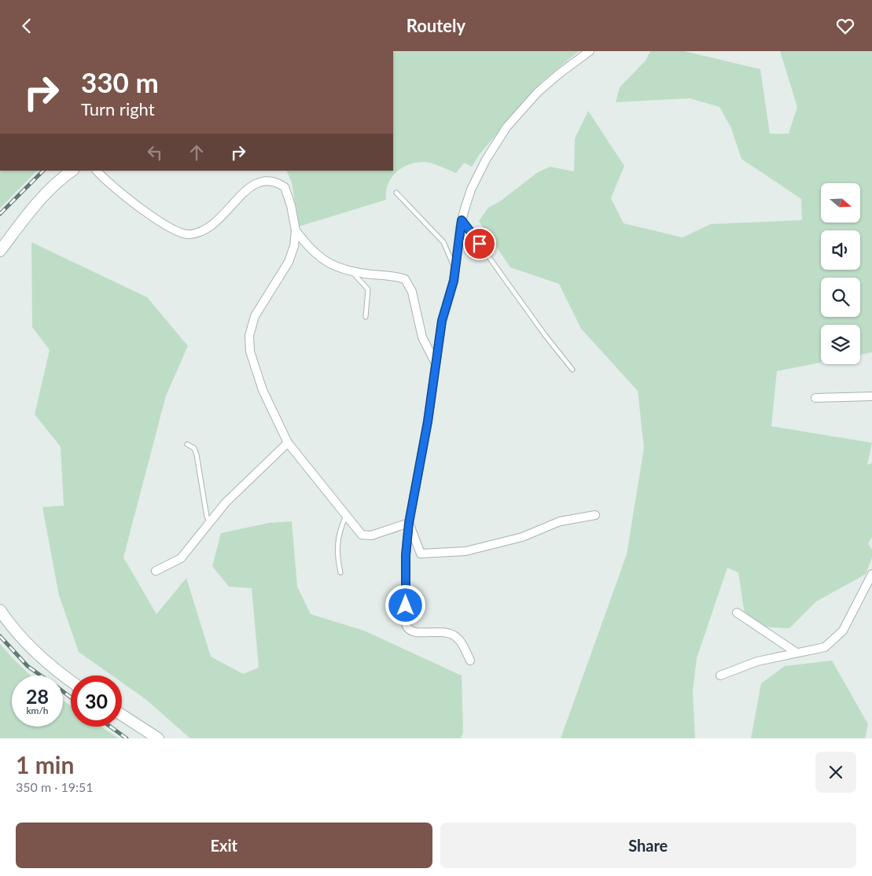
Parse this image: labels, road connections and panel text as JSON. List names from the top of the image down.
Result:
{
  "north": "right",
  "page": {
    "header": "Routely",
    "turn": ["330 m", "Turn right"],
    "speed": "28 km/h",
    "limit": "30",
    "heading": ["1 min", "350 m · 19:51"],
    "buttons": ["Exit", "Share"]
  }
}
